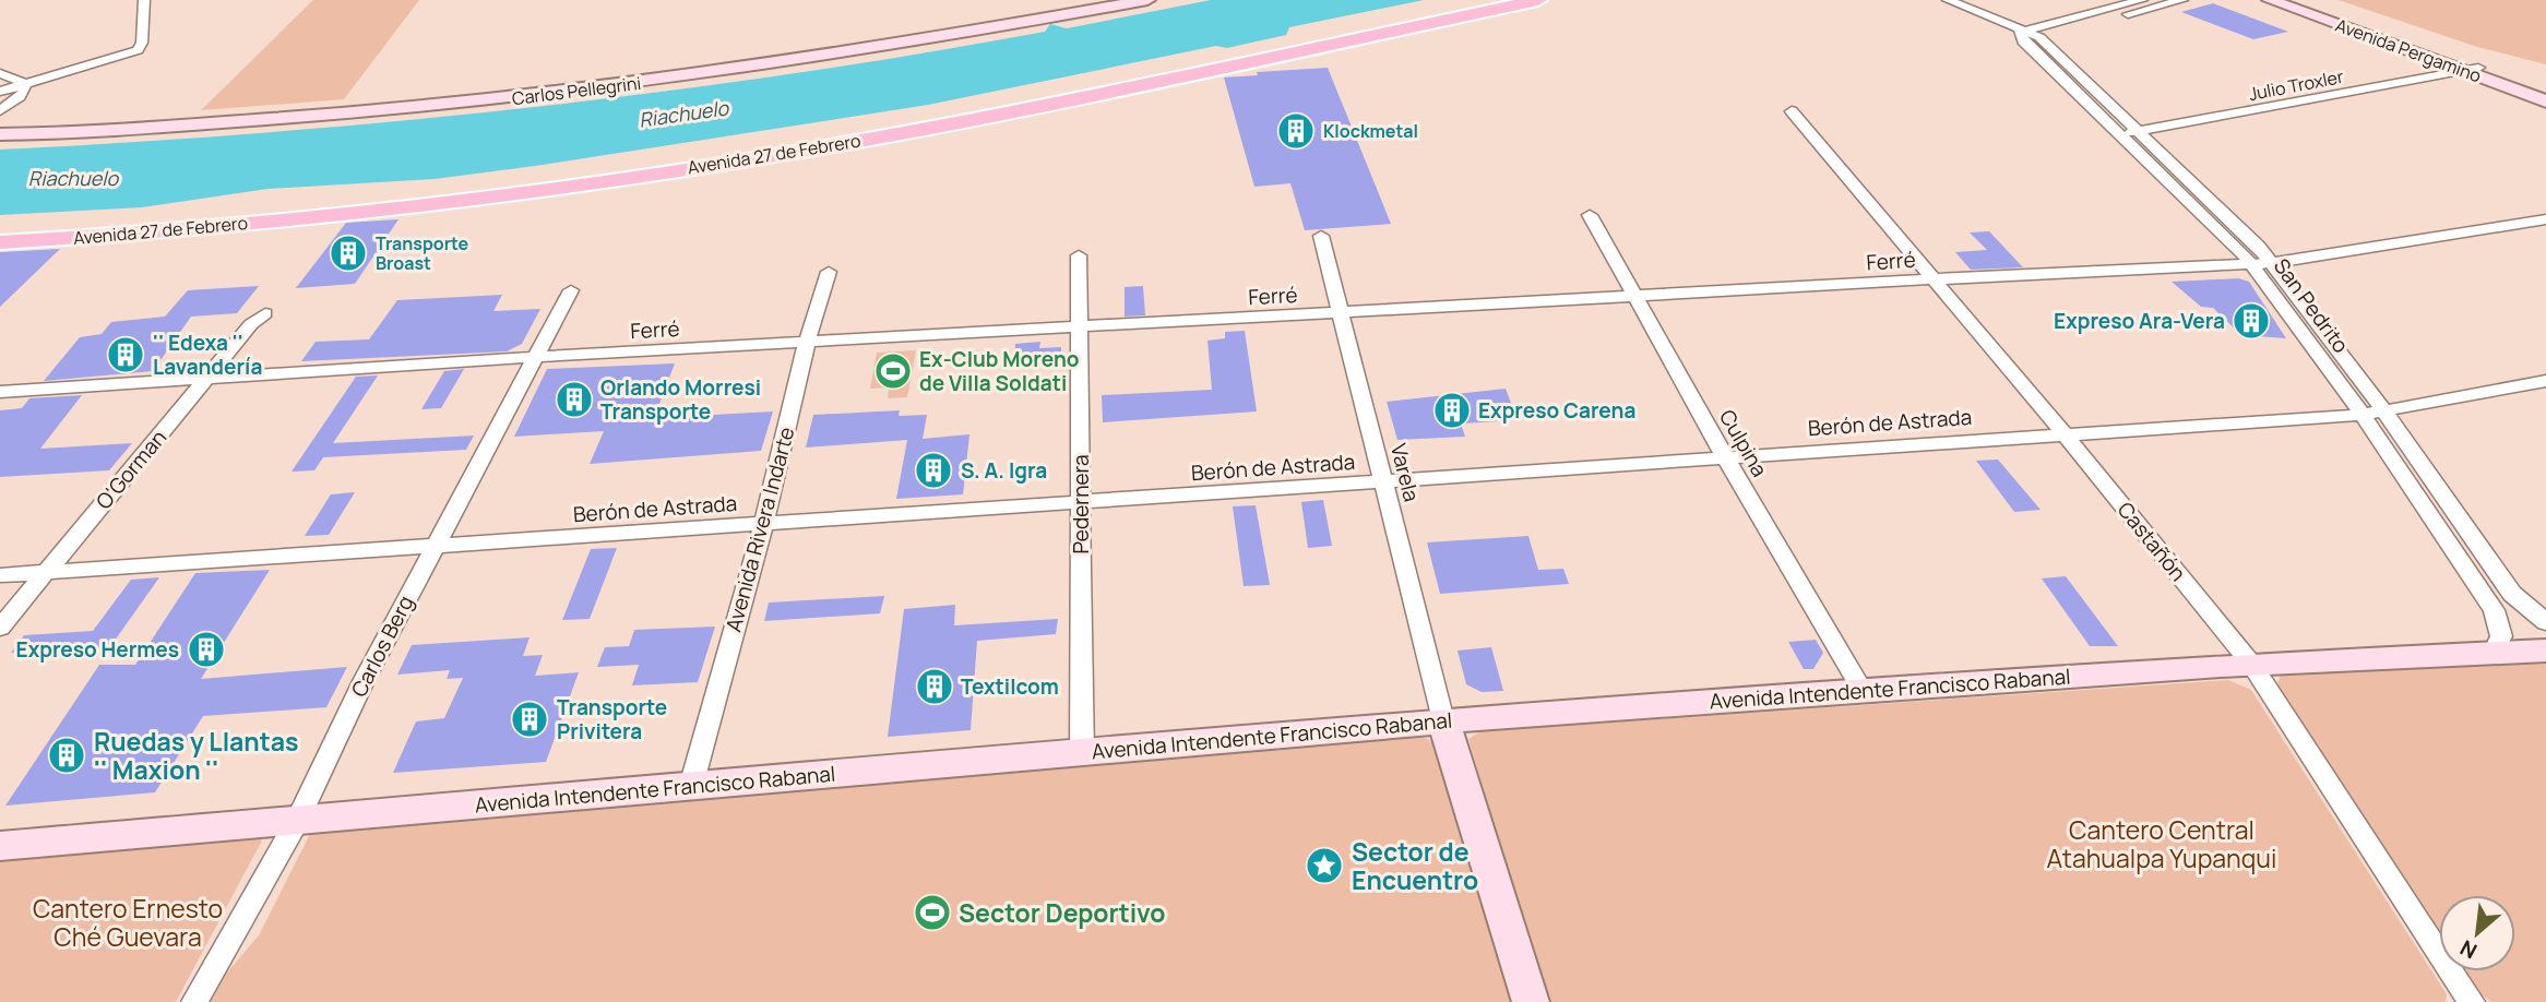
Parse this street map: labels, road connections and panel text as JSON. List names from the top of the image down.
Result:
{
  "streets": {
    "main road": [
      "Avenida Pergamino",
      "Carlos Pellegrini",
      "Avenida 27 de Febrero",
      "Avenida Intendente Francisco Rabanal"
    ],
    "street": [
      "Julio Troxler",
      "Ferré",
      "San Pedrito",
      "Berón de Astrada",
      "Culpina",
      "O'Gorman",
      "Varela",
      "Pedernera",
      "Avenida Rivera Indarte",
      "Castañón",
      "Carlos Berg"
    ]
  },
  "crossings": [
    ["Avenida Pergamino", "Julio Troxler"],
    ["Julio Troxler", "San Pedrito"],
    ["Ferré", "San Pedrito"],
    ["Ferré", "Culpina"],
    ["Ferré", "O'Gorman"],
    ["Ferré", "Varela"],
    ["Ferré", "Pedernera"],
    ["Ferré", "Avenida Rivera Indarte"],
    ["Ferré", "Castañón"],
    ["Ferré", "Carlos Berg"],
    ["San Pedrito", "Berón de Astrada"],
    ["San Pedrito", "Avenida Intendente Francisco Rabanal"],
    ["Berón de Astrada", "Culpina"],
    ["Berón de Astrada", "O'Gorman"],
    ["Berón de Astrada", "Varela"],
    ["Berón de Astrada", "Pedernera"],
    ["Berón de Astrada", "Avenida Rivera Indarte"],
    ["Berón de Astrada", "Castañón"],
    ["Berón de Astrada", "Carlos Berg"],
    ["Culpina", "Avenida Intendente Francisco Rabanal"],
    ["Varela", "Avenida Intendente Francisco Rabanal"],
    ["Pedernera", "Avenida Intendente Francisco Rabanal"],
    ["Avenida Rivera Indarte", "Avenida Intendente Francisco Rabanal"],
    ["Castañón", "Avenida Intendente Francisco Rabanal"],
    ["Carlos Berg", "Avenida Intendente Francisco Rabanal"]
  ],
  "water": ["Riachuelo"],
  "parks": ["Cantero Central Atahualpa Yupanqui", "Cantero Ernesto Ché Guevara"],
  "places": {
    "building": [
      "Klockmetal",
      "Transporte Broast",
      "Expreso Ara-Vera",
      "'' Edexa '' Lavandería",
      "Orlando Morresi Transporte",
      "Expreso Carena",
      "S. A. Igra",
      "Expreso Hermes",
      "Textilcom",
      "Transporte Privitera",
      "Ruedas y Llantas '' Maxion ''"
    ],
    "sports": ["Ex-Club Moreno de Villa Soldati", "Sector Deportivo"],
    "place": ["Sector de Encuentro"]
  },
  "north": "bottom left"
}
